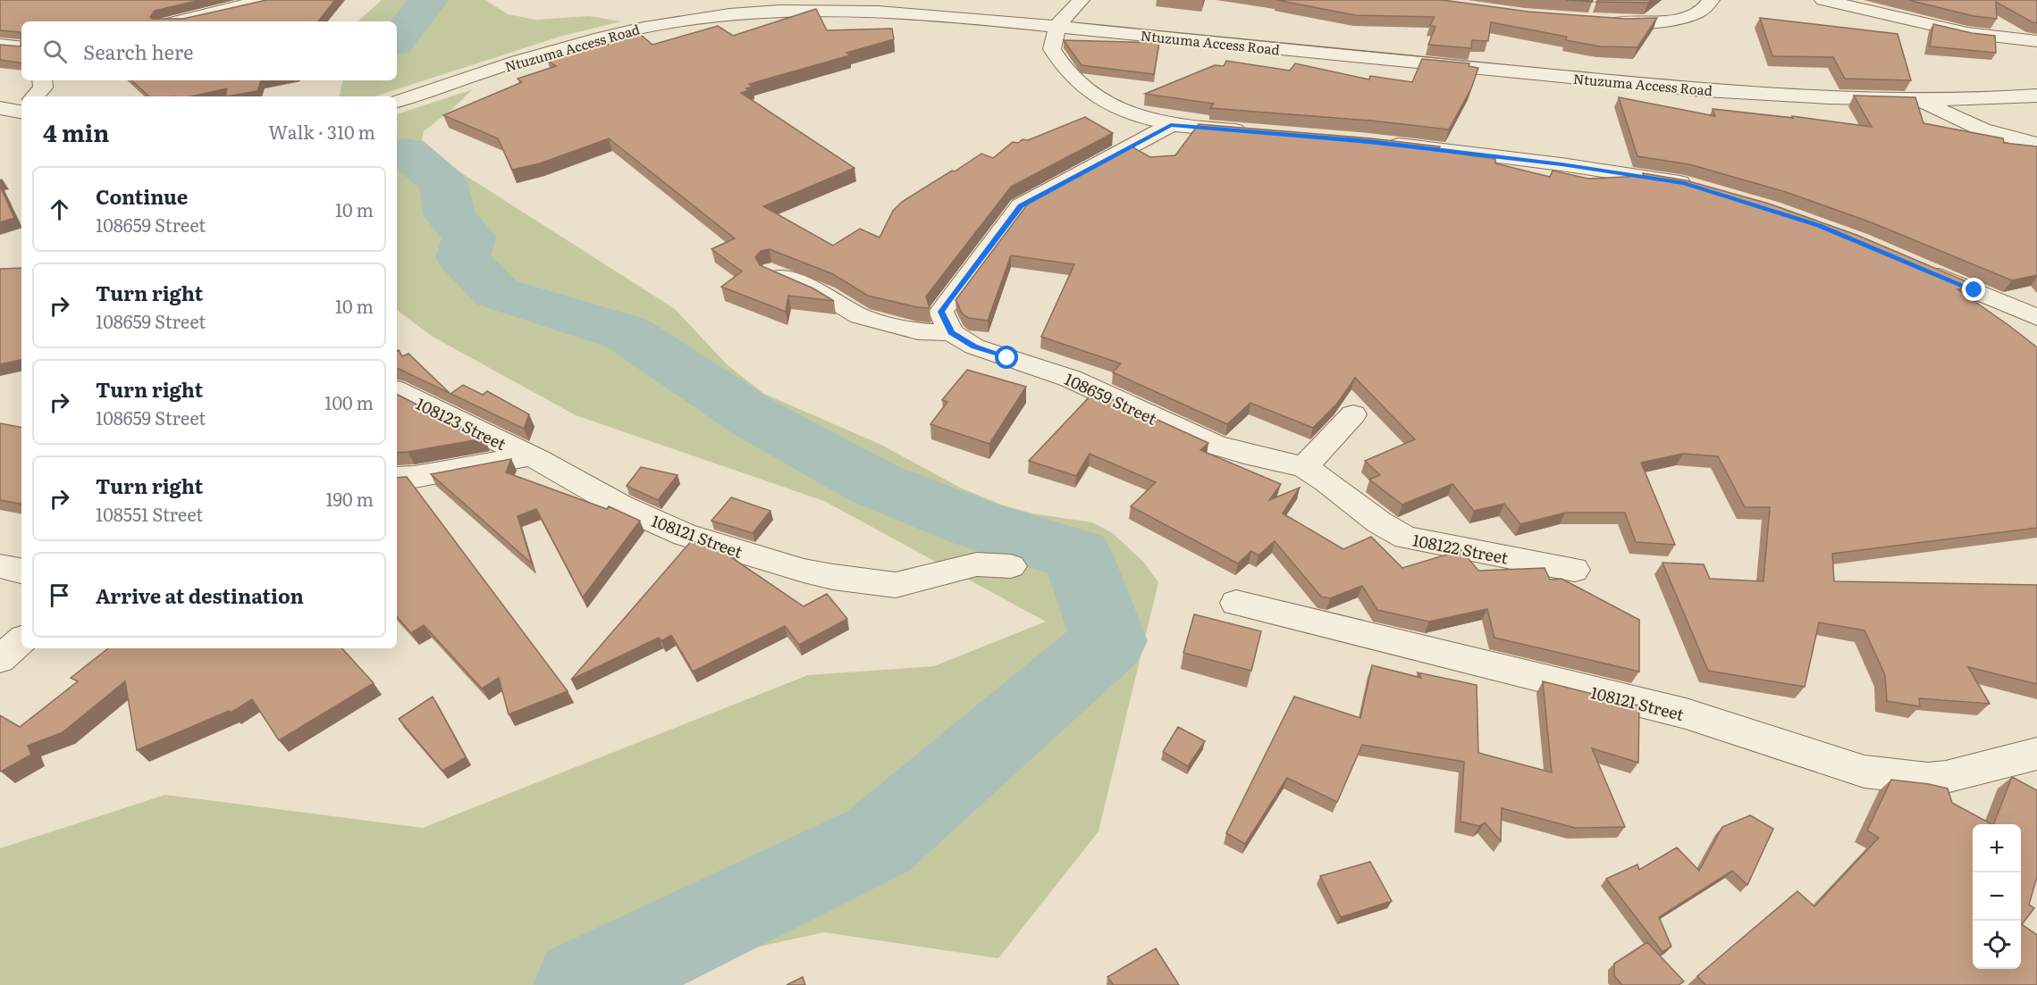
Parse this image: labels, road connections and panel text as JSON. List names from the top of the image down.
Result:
{
  "streets": {
    "street": [
      "Ntuzuma Access Road",
      "108659 Street",
      "108123 Street",
      "108121 Street",
      "108122 Street"
    ]
  },
  "crossings": [
    ["108659 Street", "108122 Street"],
    ["108123 Street", "108121 Street"]
  ],
  "page": {
    "search": "Search here",
    "heading": ["4 min", "Walk · 310 m"],
    "list": [
      ["Continue", "108659 Street", "10 m"],
      ["Turn right", "108659 Street", "10 m"],
      ["Turn right", "108659 Street", "100 m"],
      ["Turn right", "108551 Street", "190 m"],
      "Arrive at destination"
    ],
    "map_buttons": ["+", "−"]
  }
}
